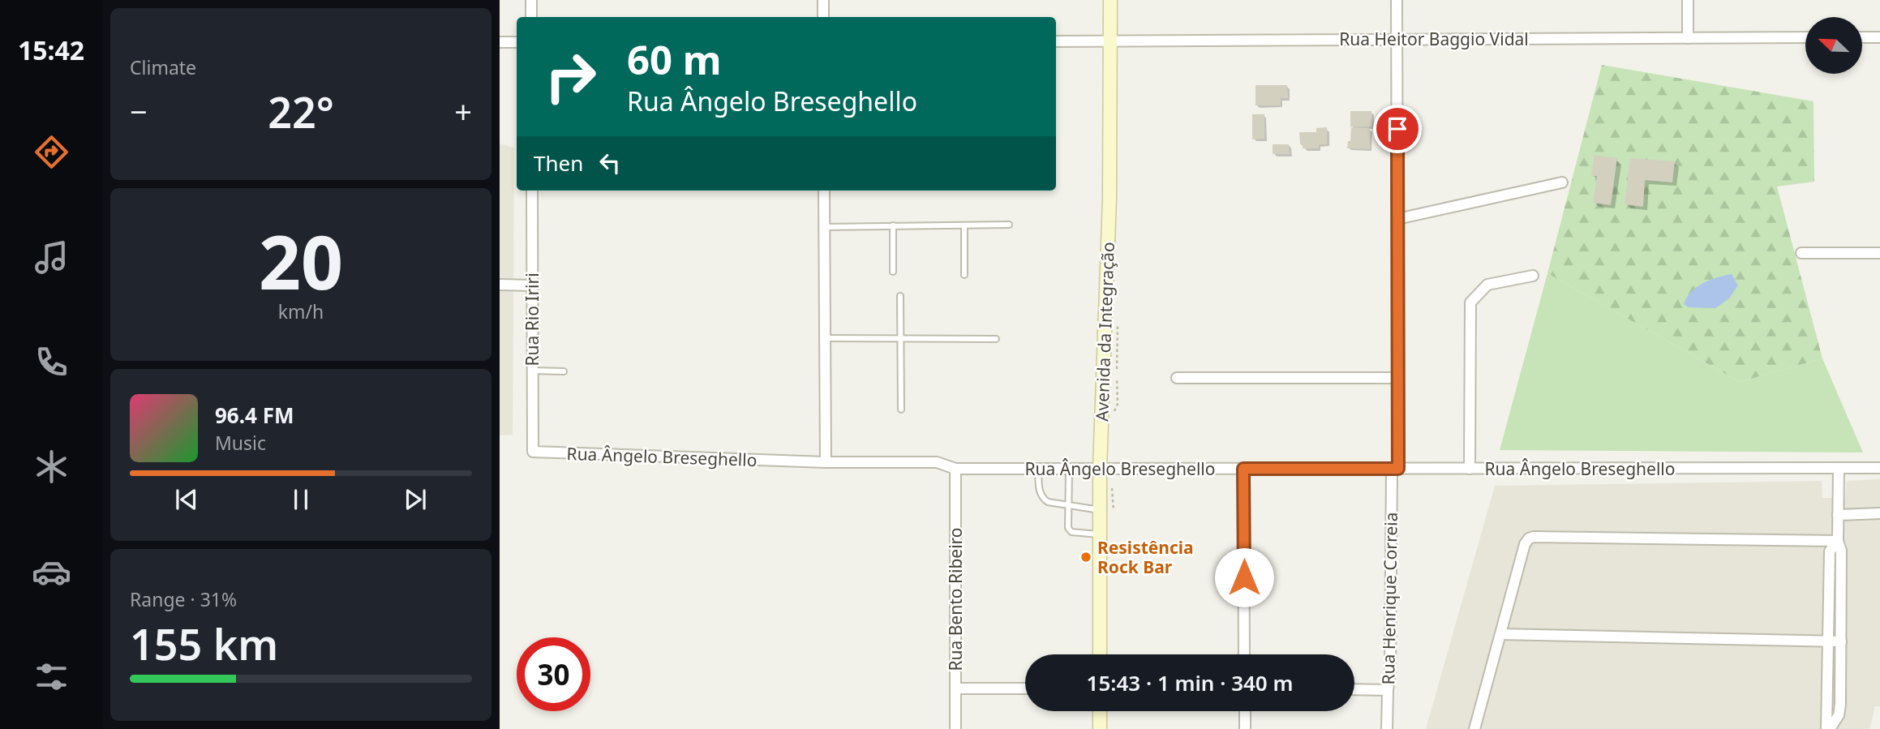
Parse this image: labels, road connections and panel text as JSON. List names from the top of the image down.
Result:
{
  "streets": {
    "main road": ["Avenida da Integração"],
    "street": [
      "Rua Heitor Baggio Vidal",
      "Rua Rio Iriri",
      "Rua Ângelo Breseghello",
      "Rua Henrique Correia",
      "Rua Bento Ribeiro"
    ]
  },
  "crossings": [
    ["Rua Heitor Baggio Vidal", "Avenida da Integração"],
    ["Rua Heitor Baggio Vidal", "Rua Henrique Correia"],
    ["Rua Rio Iriri", "Rua Ângelo Breseghello"],
    ["Avenida da Integração", "Rua Ângelo Breseghello"],
    ["Rua Ângelo Breseghello", "Rua Henrique Correia"],
    ["Rua Ângelo Breseghello", "Rua Bento Ribeiro"]
  ],
  "places": ["Resistência Rock Bar"],
  "north": "top left",
  "page": {
    "tabs": "15:42",
    "tile": [
      "Climate",
      ["20", "km/h"],
      ["Range · 31%", "155 km"]
    ],
    "turn": ["60 m", "Rua Ângelo Breseghello"],
    "heat": ["−", "22°", "+"],
    "then": "Then",
    "song": ["96.4 FM", "Music"],
    "limit": "30",
    "trip": "15:43 · 1 min · 340 m"
  }
}
